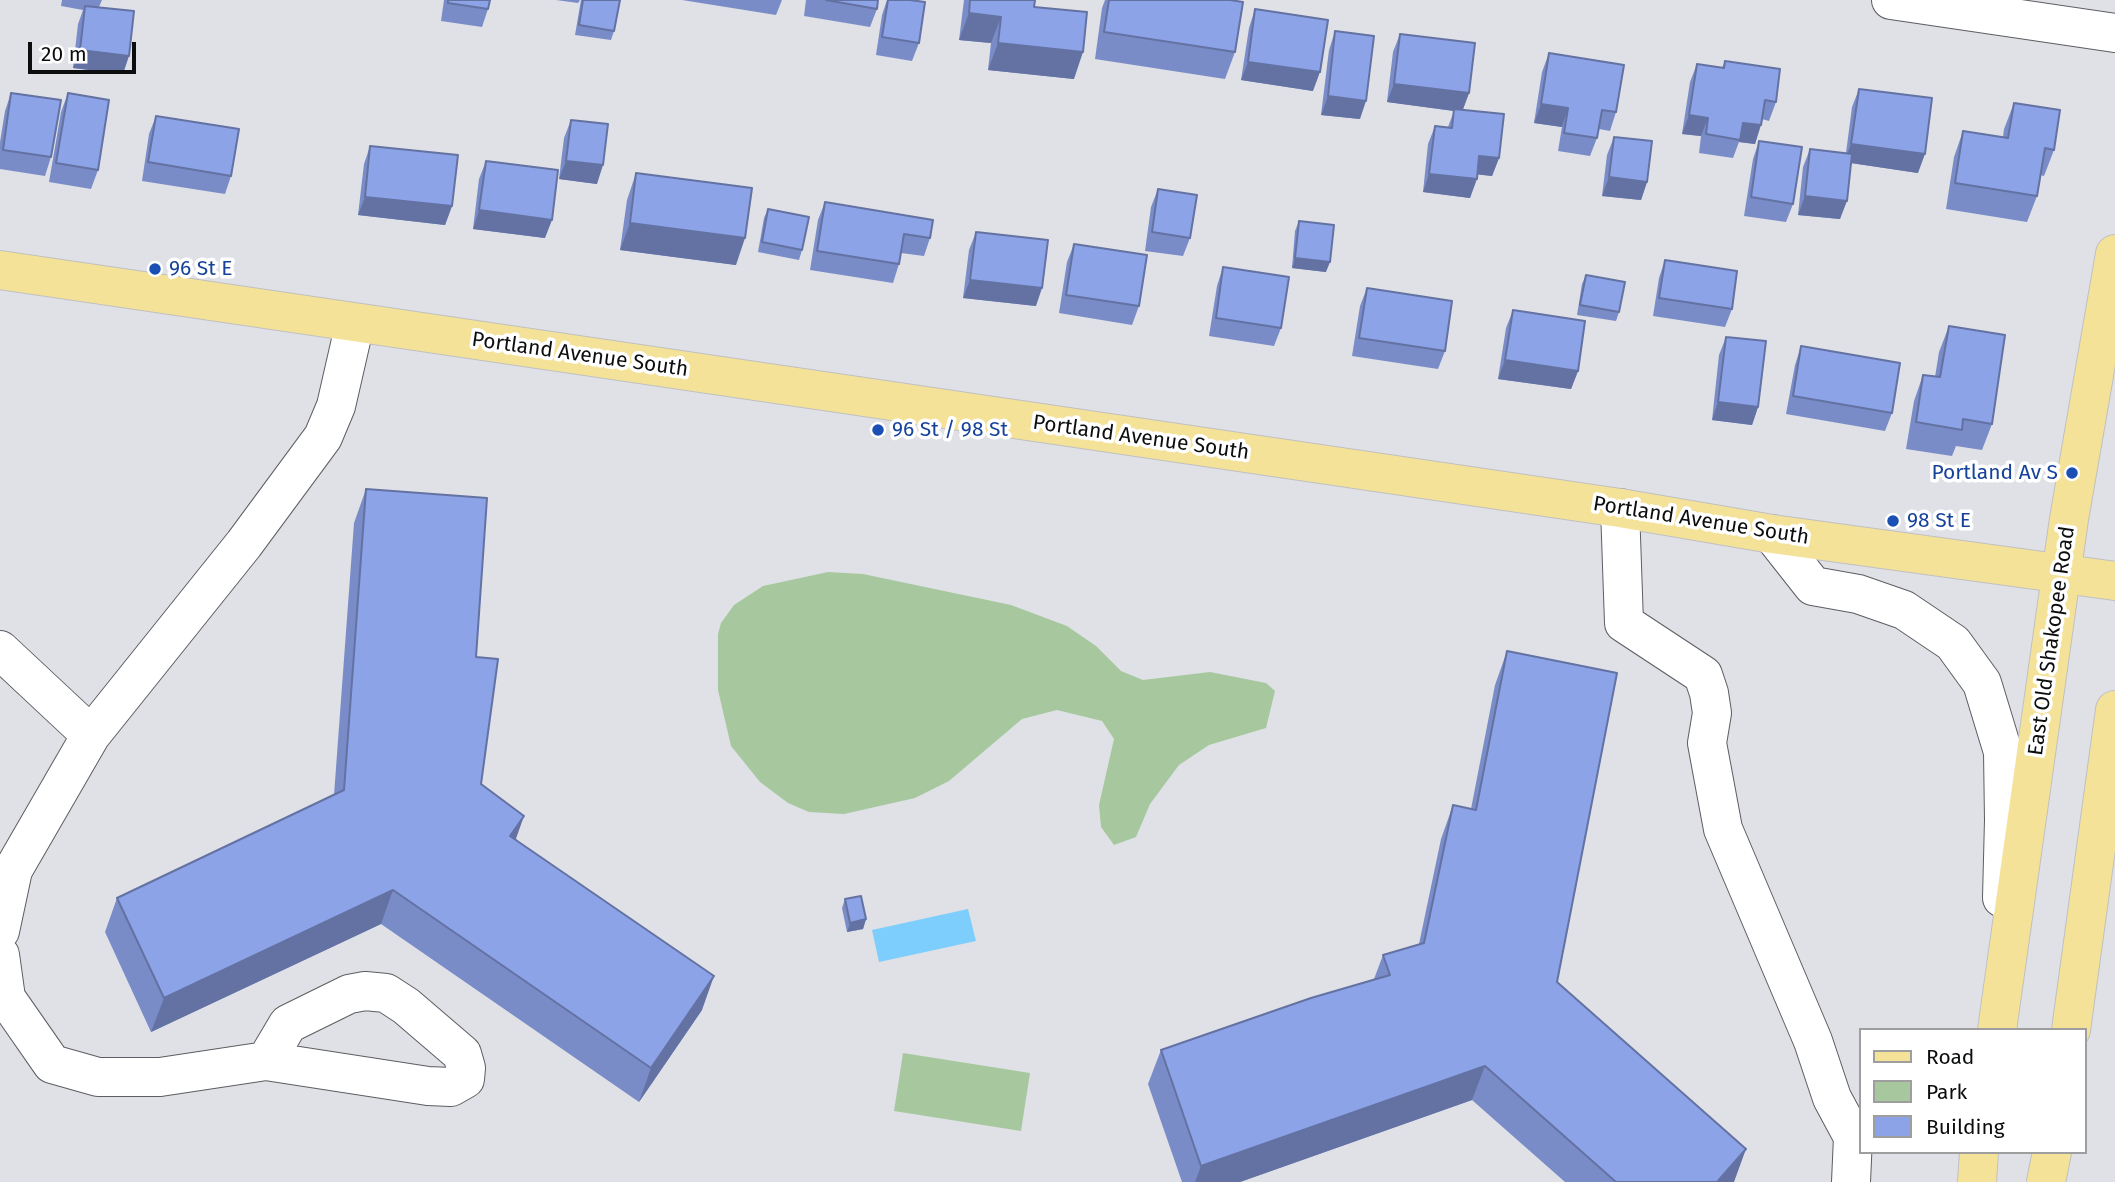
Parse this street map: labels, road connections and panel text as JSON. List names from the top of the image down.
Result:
{
  "streets": {
    "main road": ["Portland Avenue South", "East Old Shakopee Road"]
  },
  "crossings": [
    ["Portland Avenue South", "East Old Shakopee Road"]
  ],
  "places": [
    "96 St E",
    "96 St / 98 St",
    "Portland Av S",
    "98 St E"
  ],
  "legend": ["Road", "Park", "Building"],
  "scale_bar": "20 m"
}
